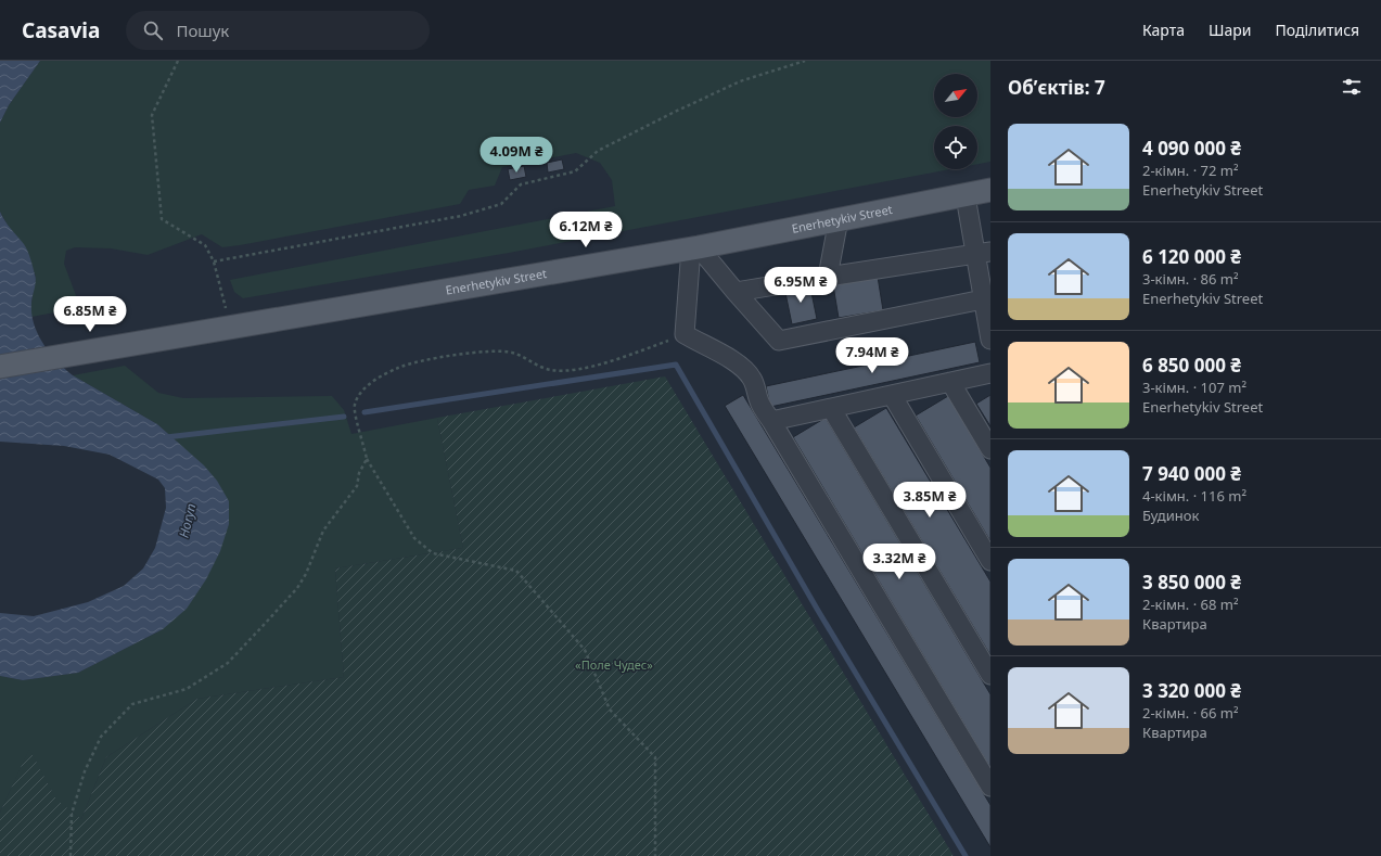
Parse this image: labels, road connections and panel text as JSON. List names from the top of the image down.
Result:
{
  "streets": {
    "main road": ["Enerhetykiv Street"]
  },
  "water": ["Horyn"],
  "parks": ["«Поле Чудес»"],
  "north": "top right",
  "page": {
    "header": "Casavia",
    "search": "Пошук",
    "nav": ["Карта", "Шари", "Поділитися"],
    "heading": "Об’єктів: 7",
    "list": [
      {
        "name": "4 090 000 ₴",
        "note": "2-кімн. · 72 m² · Enerhetykiv Street"
      },
      {
        "name": "6 120 000 ₴",
        "note": "3-кімн. · 86 m² · Enerhetykiv Street"
      },
      {
        "name": "6 850 000 ₴",
        "note": "3-кімн. · 107 m² · Enerhetykiv Street"
      },
      {
        "name": "7 940 000 ₴",
        "note": "4-кімн. · 116 m² · Будинок"
      },
      {
        "name": "3 850 000 ₴",
        "note": "2-кімн. · 68 m² · Квартира"
      },
      {
        "name": "3 320 000 ₴",
        "note": "2-кімн. · 66 m² · Квартира"
      }
    ],
    "price": [
      "4.09M ₴",
      "6.12M ₴",
      "6.95M ₴",
      "6.85M ₴",
      "7.94M ₴",
      "3.85M ₴",
      "3.32M ₴"
    ]
  }
}
